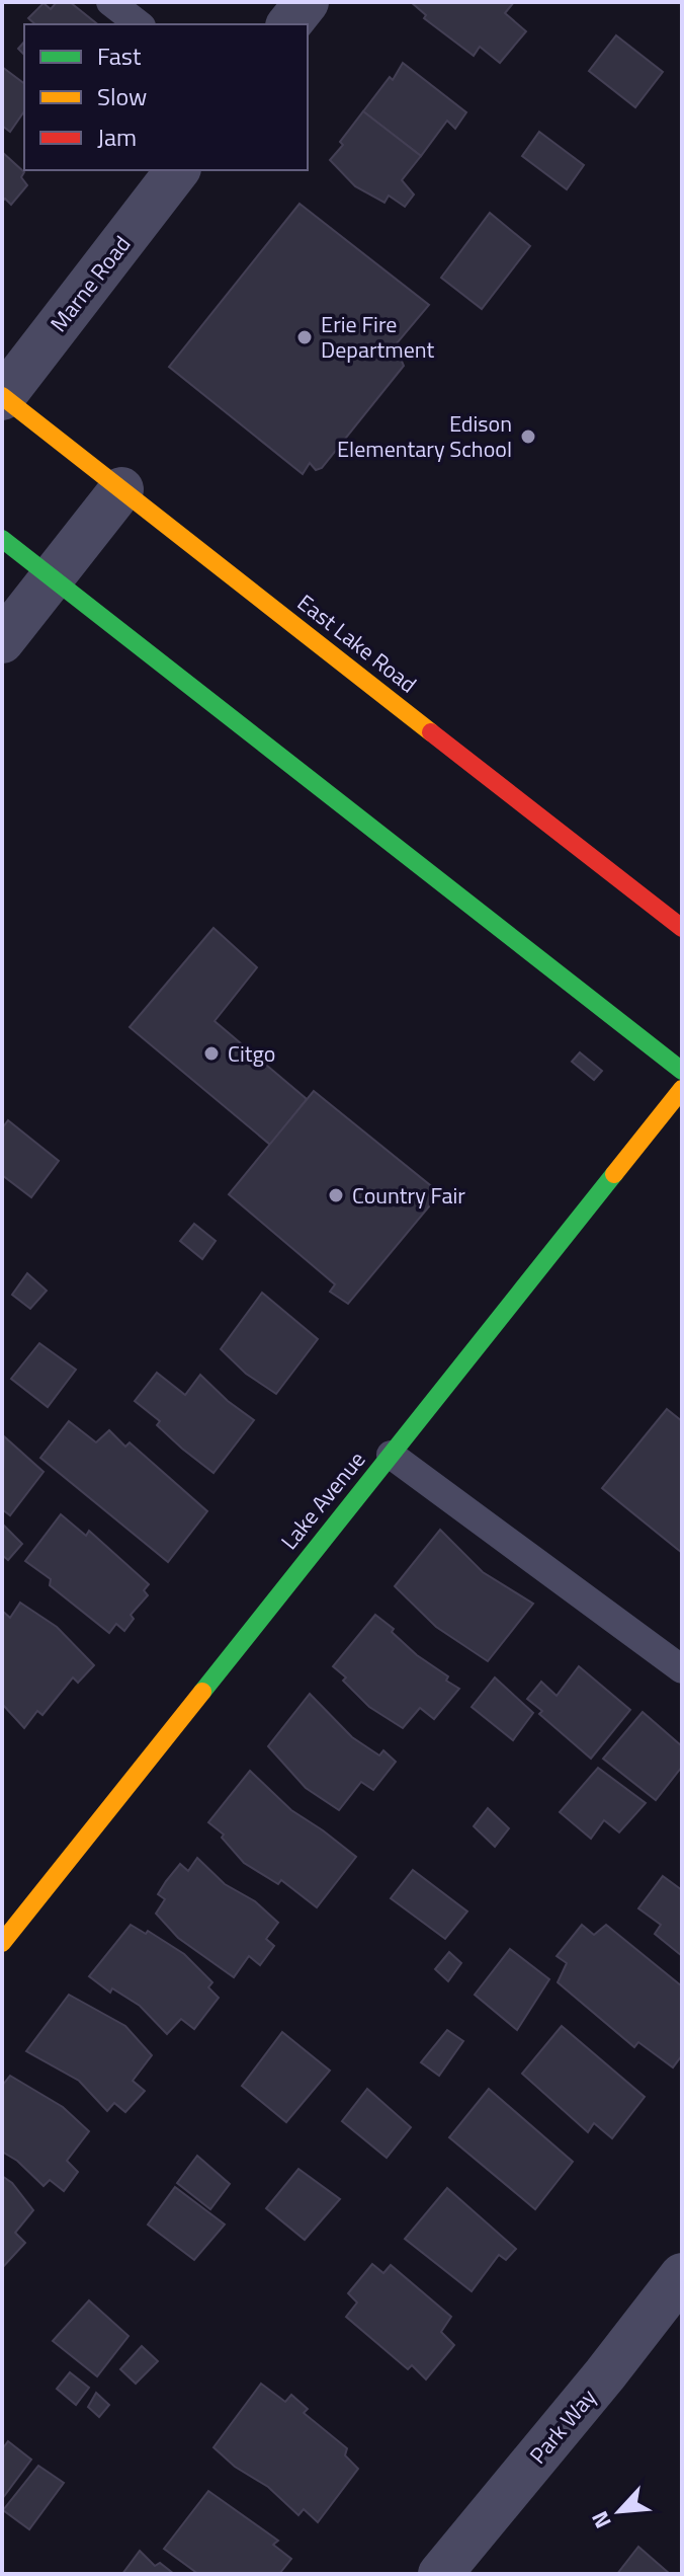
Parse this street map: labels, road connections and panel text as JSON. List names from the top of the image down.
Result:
{
  "streets": {
    "main road": ["East Lake Road", "Lake Avenue"],
    "street": ["Marne Road", "Park Way"]
  },
  "crossings": [
    ["Marne Road", "East Lake Road"]
  ],
  "places": [
    "Erie Fire Department",
    "Edison Elementary School",
    "Citgo",
    "Country Fair"
  ],
  "legend": ["Fast", "Slow", "Jam"],
  "north": "bottom left"
}
